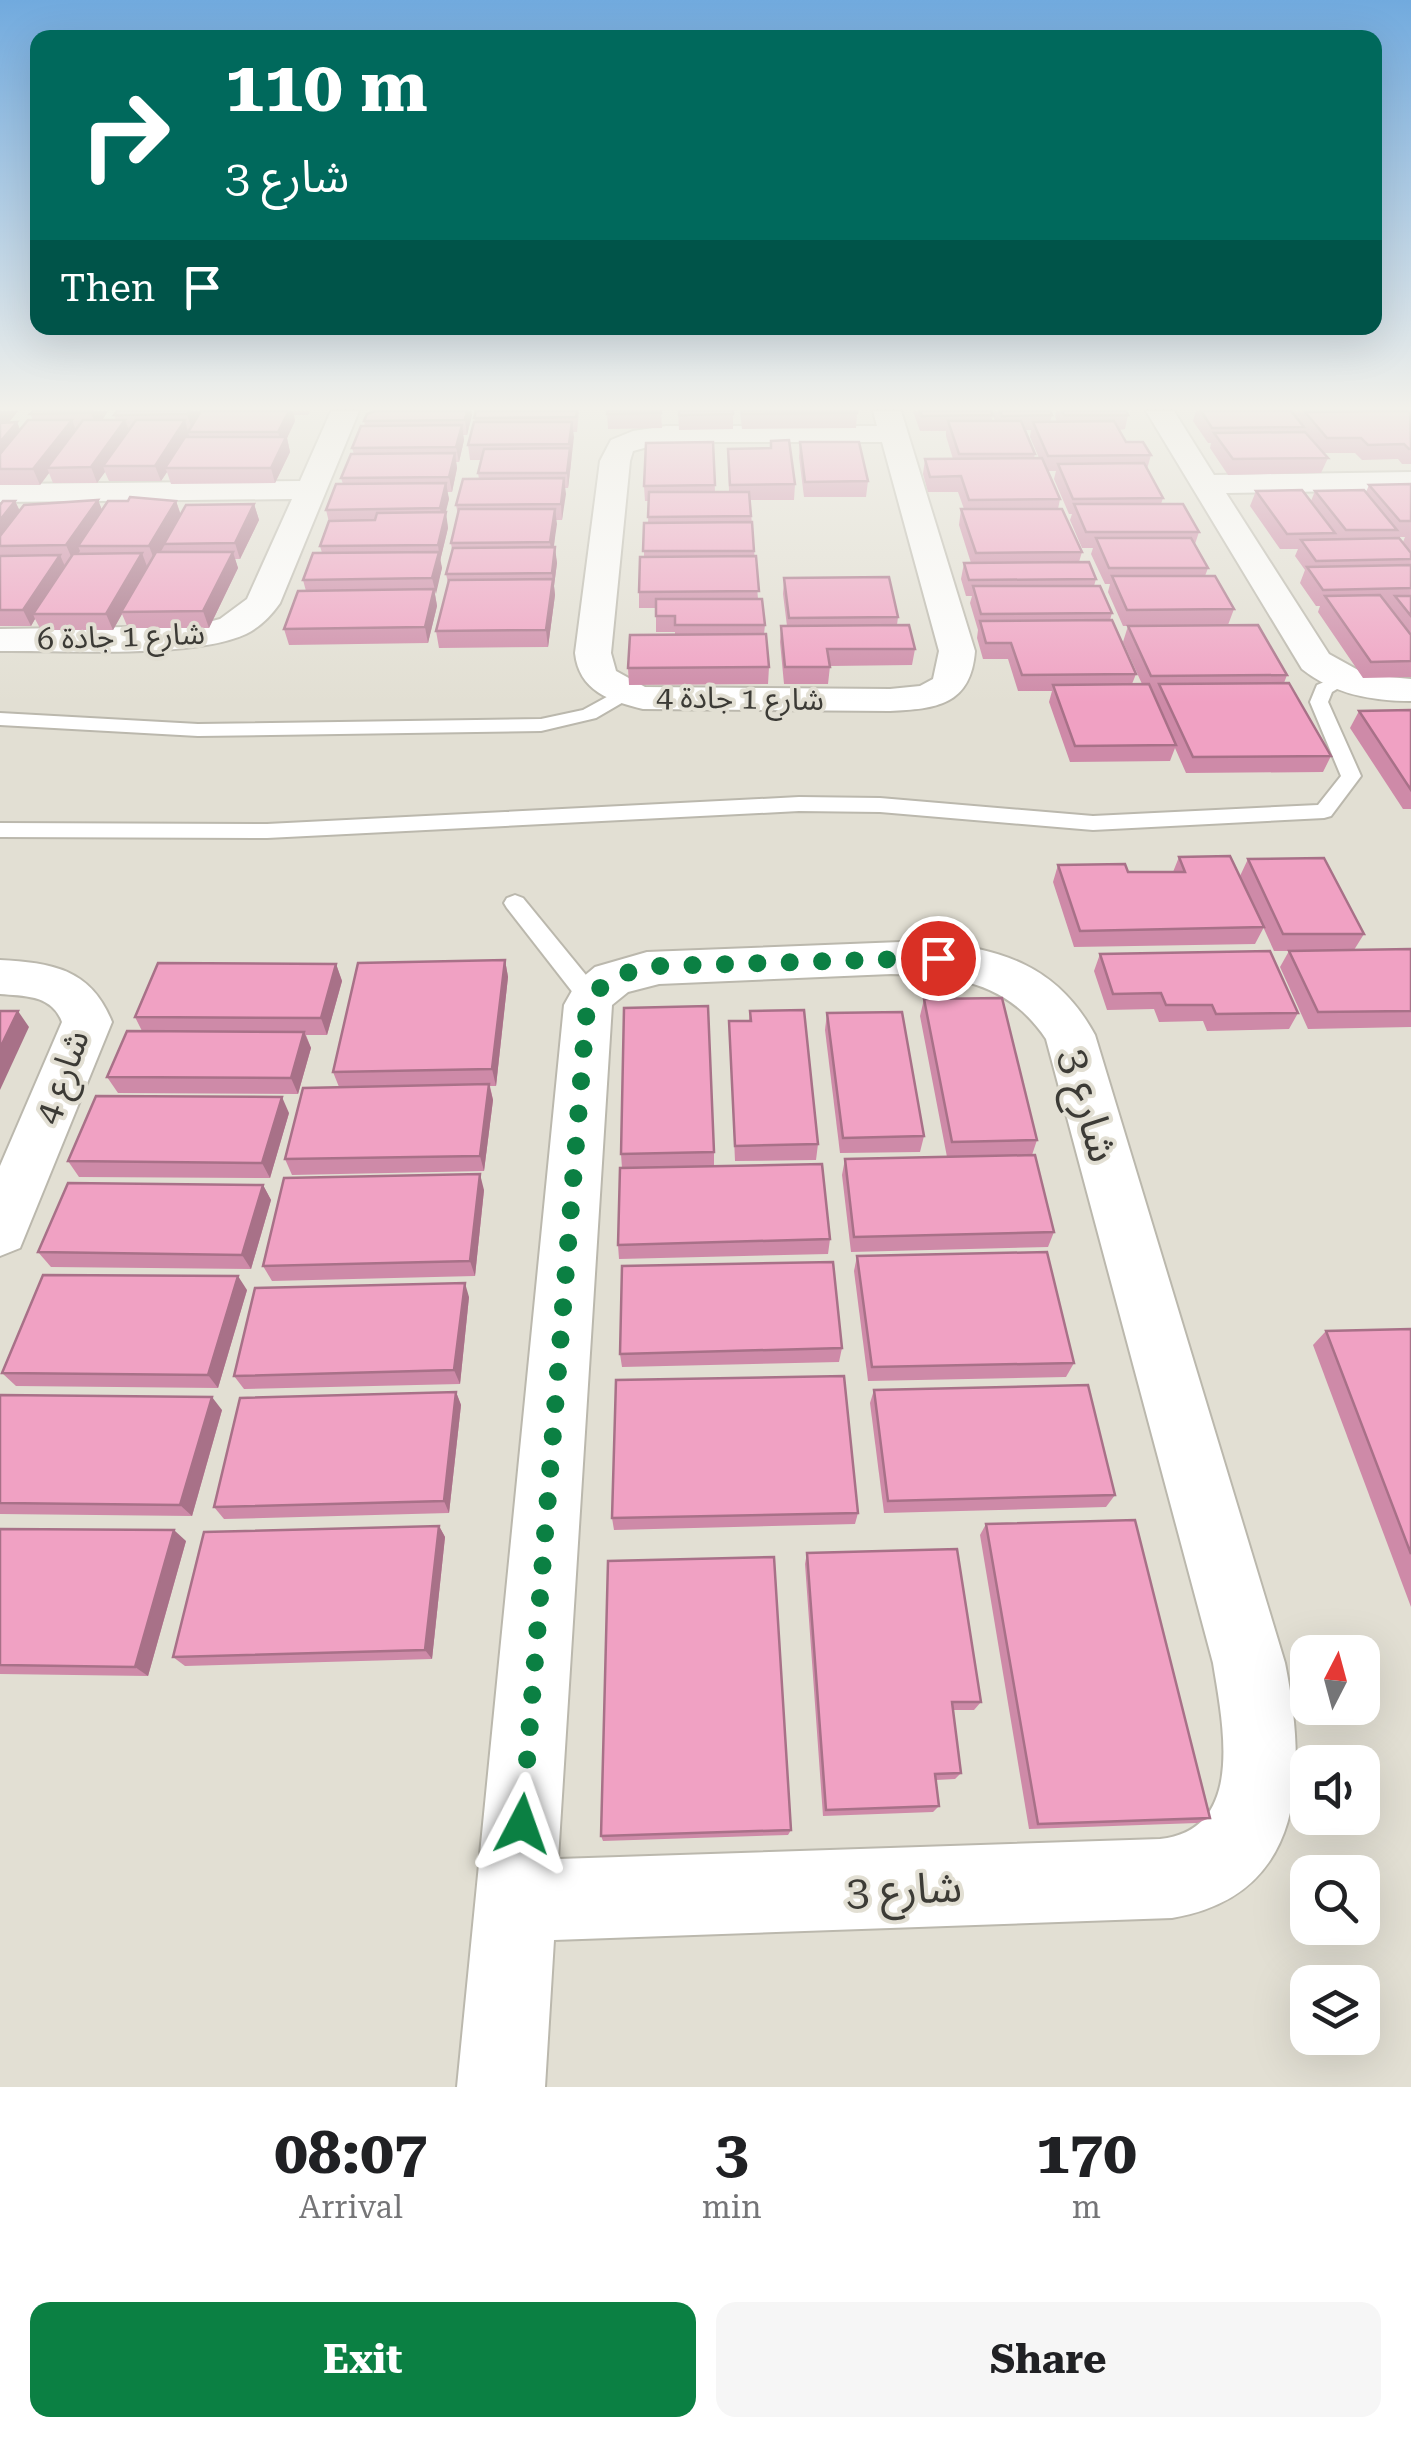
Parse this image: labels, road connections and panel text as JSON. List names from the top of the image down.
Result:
{
  "streets": {
    "street": [
      "شارع 1 جادة 6",
      "شارع 1 جادة 4",
      "شارع 4",
      "شارع 3"
    ]
  },
  "north": "top",
  "page": {
    "turn": ["110 m", "شارع 3"],
    "then": "Then",
    "eta": [
      "08:07",
      "Arrival",
      "3",
      "min",
      "170",
      "m"
    ],
    "buttons": ["Exit", "Share"]
  }
}
